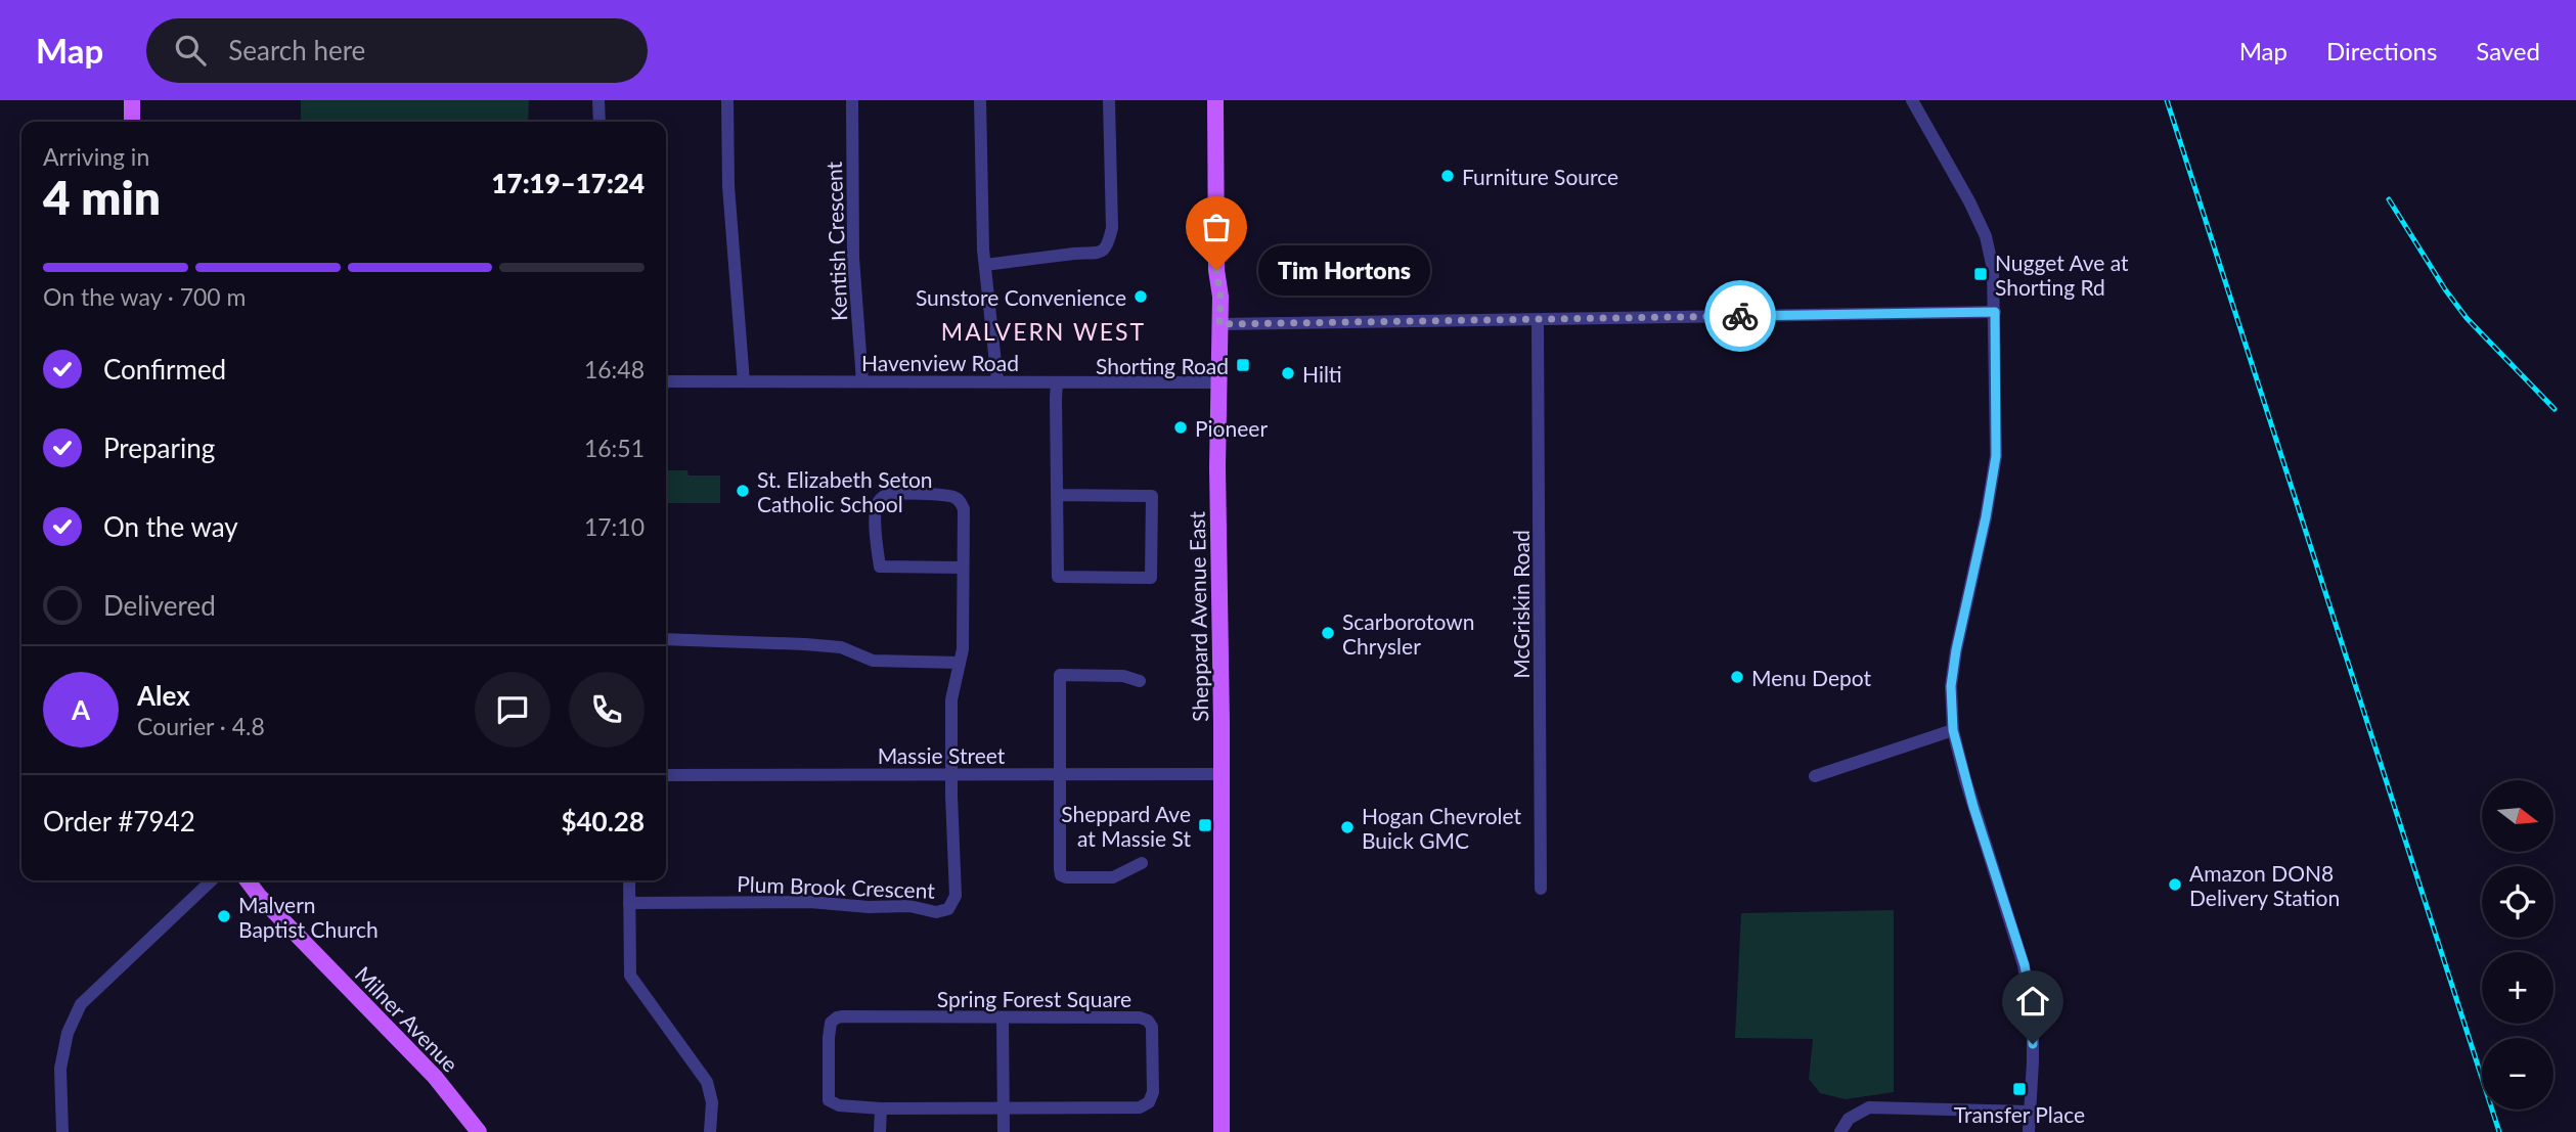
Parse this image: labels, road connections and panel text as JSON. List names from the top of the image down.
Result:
{
  "streets": {
    "main road": ["Sheppard Avenue East", "Milner Avenue"],
    "street": [
      "Kentish Crescent",
      "Havenview Road",
      "McGriskin Road",
      "Massie Street",
      "Plum Brook Crescent",
      "Spring Forest Square"
    ]
  },
  "crossings": [
    ["Kentish Crescent", "Havenview Road"],
    ["Havenview Road", "Sheppard Avenue East"],
    ["Sheppard Avenue East", "Massie Street"],
    ["Massie Street", "Plum Brook Crescent"]
  ],
  "districts": ["MALVERN WEST"],
  "places": {
    "other": [
      "Furniture Source",
      "Tim Hortons",
      "Sunstore Convenience",
      "Hilti",
      "Pioneer",
      "St. Elizabeth Seton Catholic School",
      "Scarborotown Chrysler",
      "Menu Depot",
      "Hogan Chevrolet Buick GMC",
      "Amazon DON8 Delivery Station",
      "Malvern Baptist Church"
    ],
    "transit": [
      "Nugget Ave at Shorting Rd",
      "Shorting Road",
      "Sheppard Ave at Massie St",
      "Transfer Place"
    ]
  },
  "north": "right",
  "page": {
    "header": "Map",
    "search": "Search here",
    "nav": ["Map", "Directions", "Saved"],
    "heading": ["4 min", "Arriving in", "17:19–17:24"],
    "panel": [
      "Alex",
      "Courier · 4.8",
      "Order #7942",
      "$40.28"
    ],
    "bar": "On the way · 700 m",
    "bubble": "Tim Hortons",
    "list": [
      ["Confirmed", "16:48"],
      ["Preparing", "16:51"],
      ["On the way", "17:10"],
      "Delivered"
    ],
    "round": "A",
    "map_buttons": ["+", "−"]
  }
}
